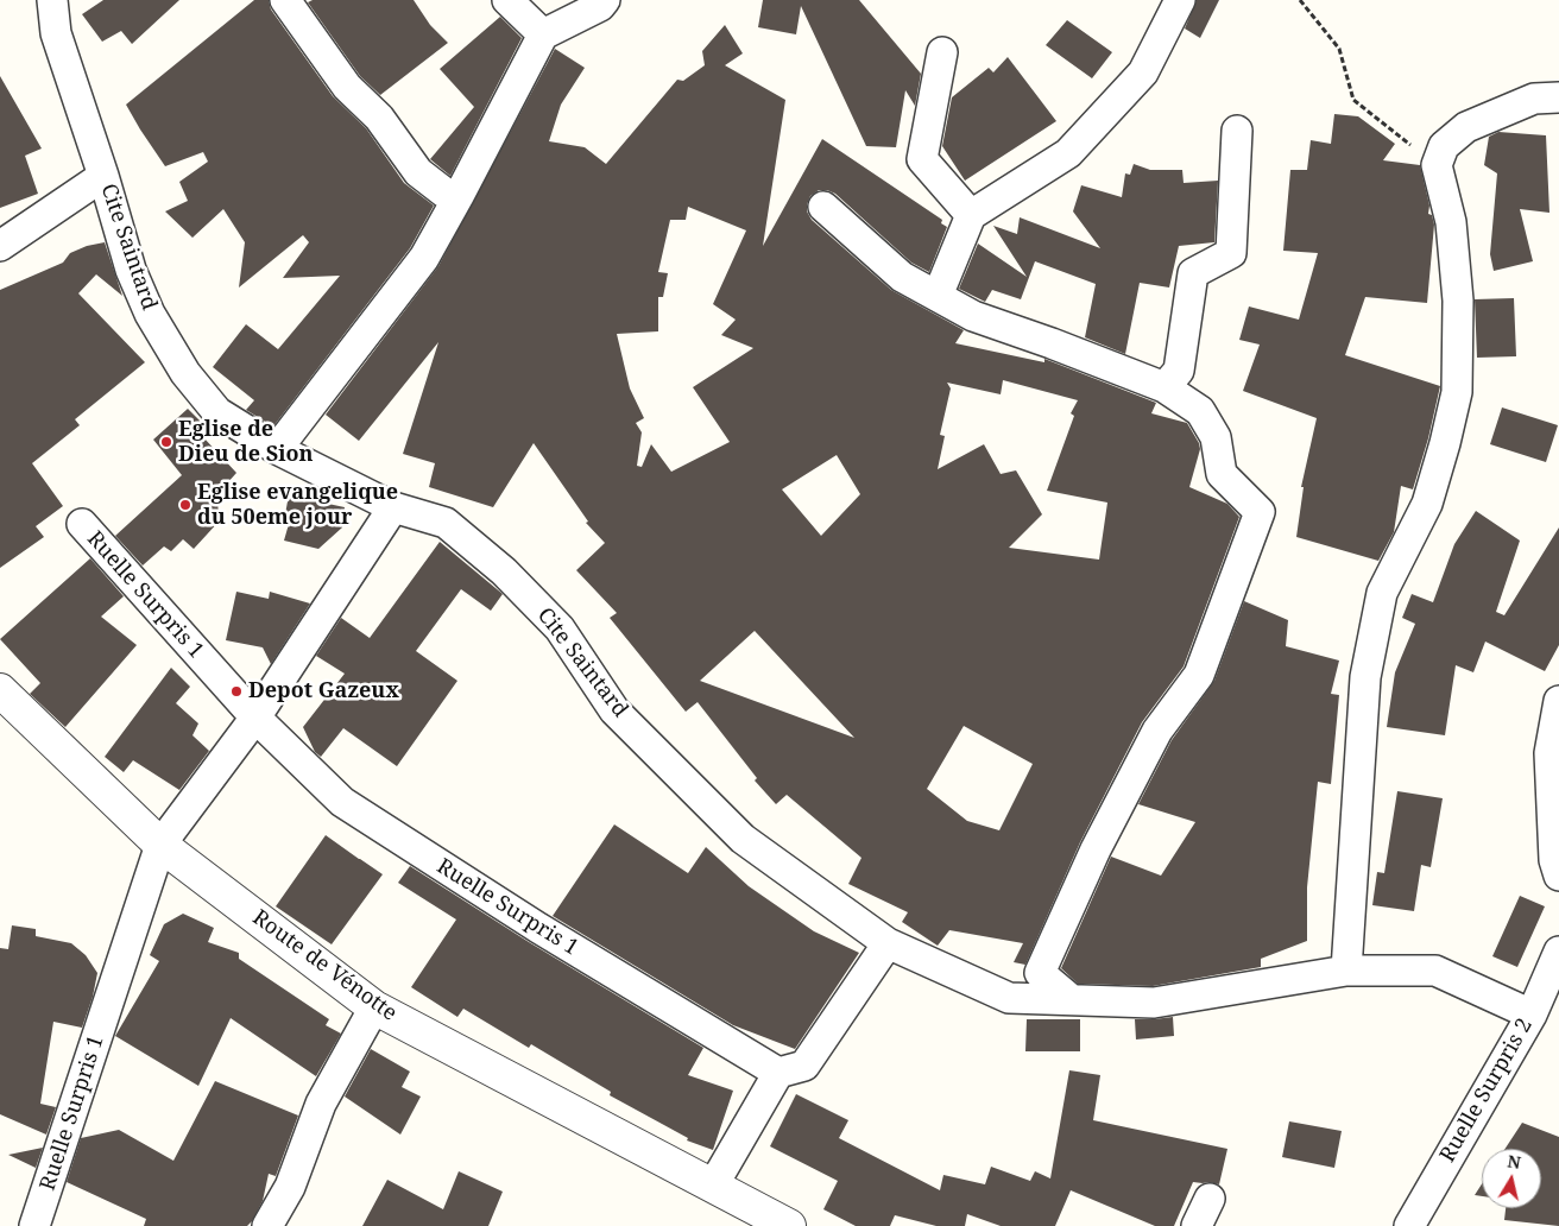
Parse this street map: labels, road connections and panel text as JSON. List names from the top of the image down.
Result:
{
  "streets": {
    "street": [
      "Cite Saintard",
      "Ruelle Surpris 1",
      "Route de Vénotte",
      "Ruelle Surpris 2"
    ]
  },
  "crossings": [
    ["Cite Saintard", "Ruelle Surpris 1"],
    ["Cite Saintard", "Ruelle Surpris 2"],
    ["Ruelle Surpris 1", "Route de Vénotte"]
  ],
  "places": ["Eglise de Dieu de Sion", "Eglise evangelique du 50eme jour", "Depot Gazeux"],
  "north": "top"
}
